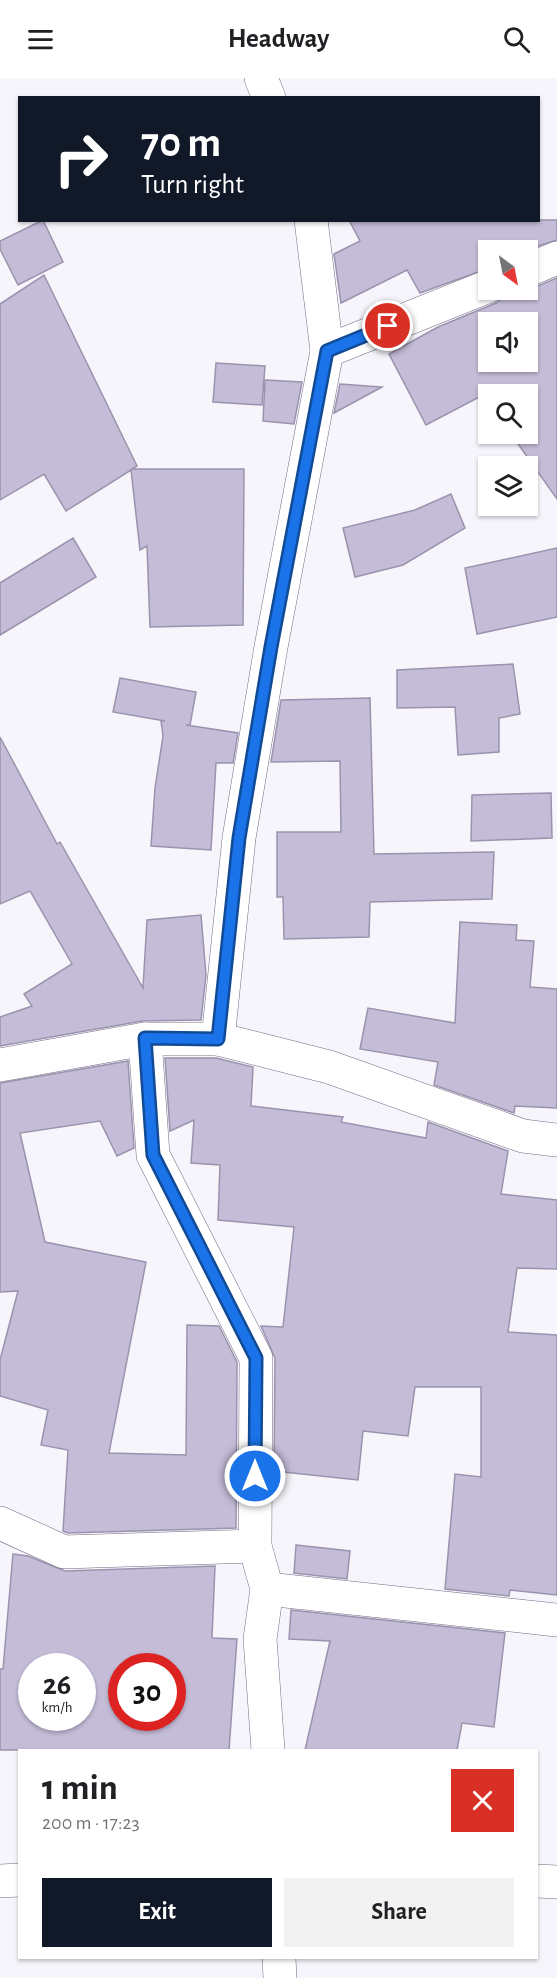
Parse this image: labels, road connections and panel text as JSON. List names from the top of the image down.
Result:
{
  "north": "bottom right",
  "page": {
    "header": "Headway",
    "turn": ["70 m", "Turn right"],
    "speed": "26 km/h",
    "limit": "30",
    "heading": ["1 min", "200 m · 17:23"],
    "buttons": ["Exit", "Share"]
  }
}
